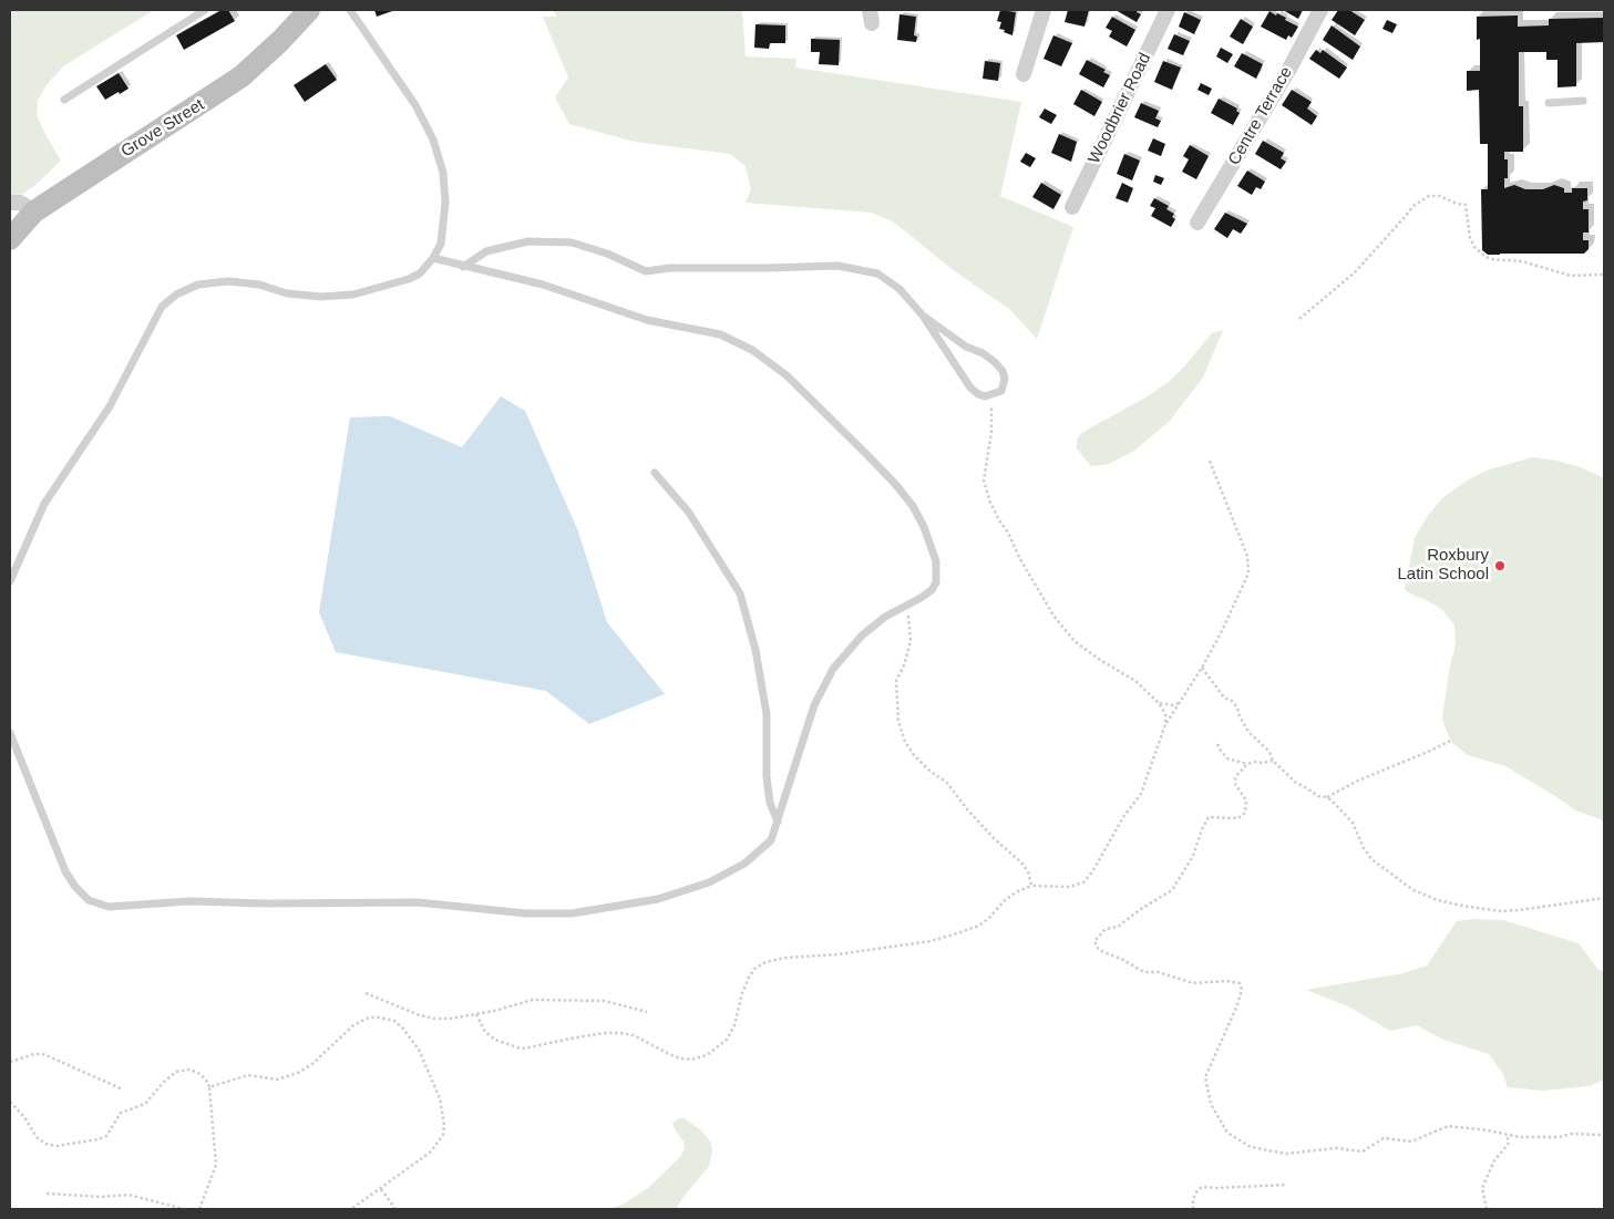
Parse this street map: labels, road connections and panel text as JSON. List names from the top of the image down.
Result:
{
  "streets": {
    "main road": ["Grove Street"],
    "street": ["Woodbrier Road", "Centre Terrace"]
  },
  "places": ["Roxbury Latin School"]
}
